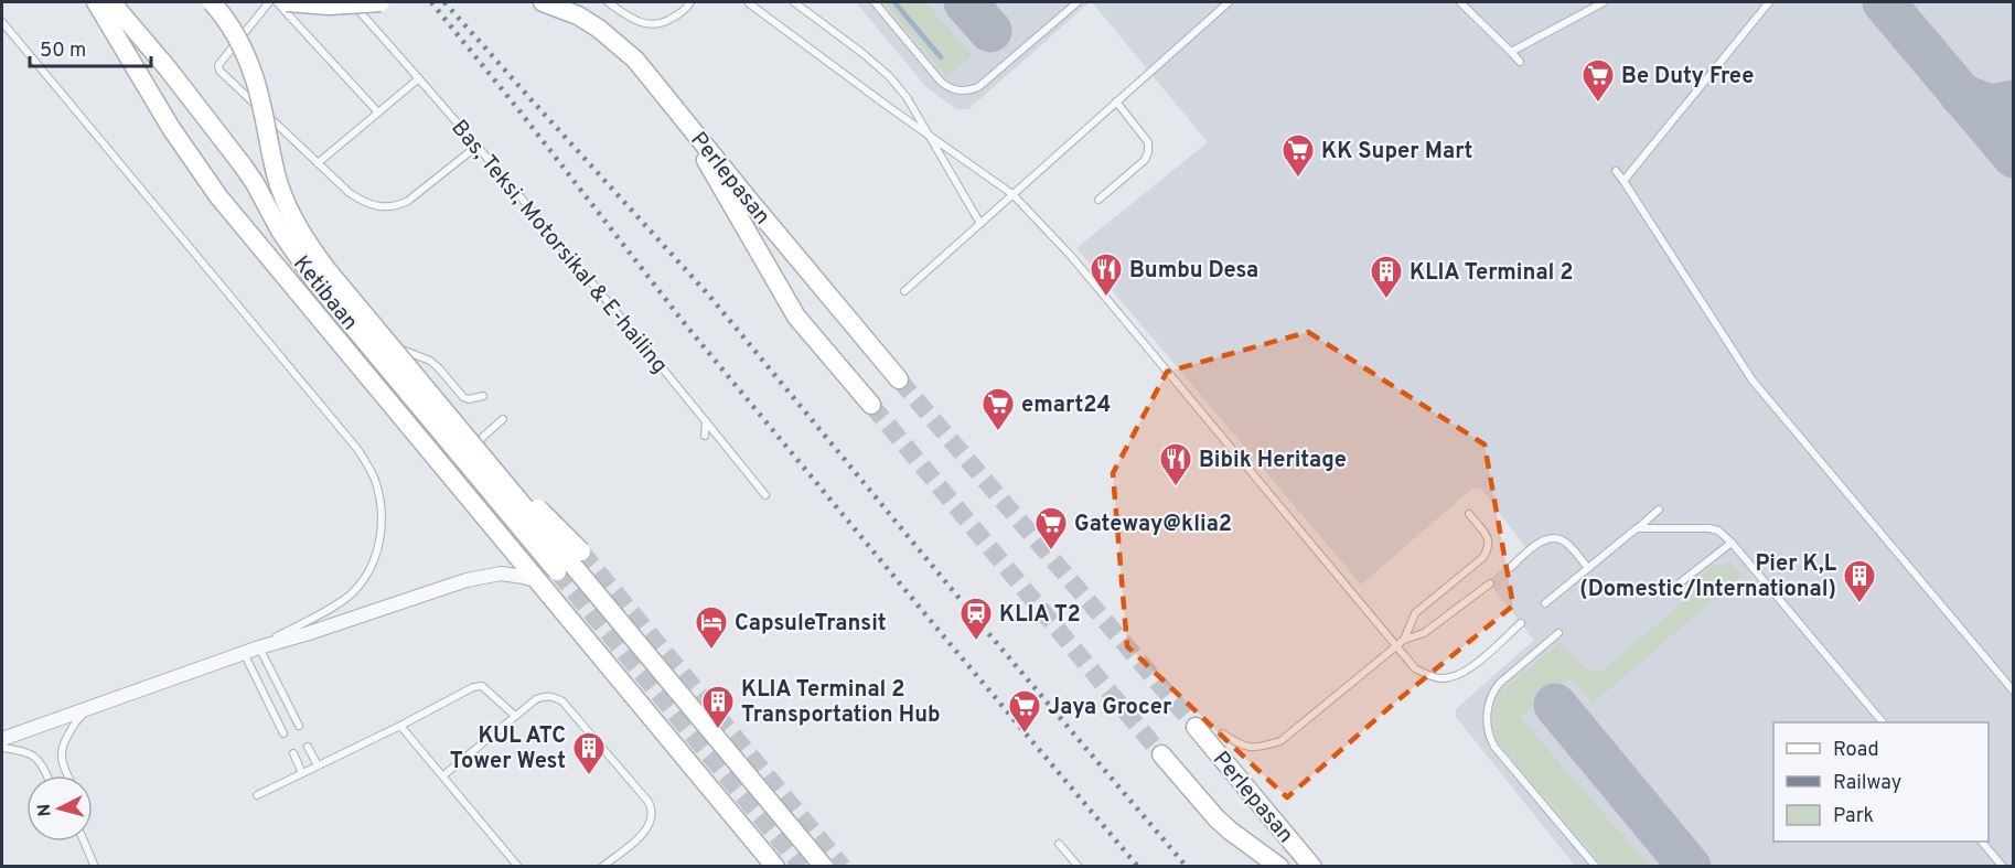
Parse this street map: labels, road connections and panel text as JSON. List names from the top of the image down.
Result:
{
  "streets": {
    "main road": ["Perlepasan", "Ketibaan"],
    "lane": ["Bas, Teksi, Motorsikal & E-hailing"]
  },
  "places": {
    "supermarket": [
      "Be Duty Free",
      "KK Super Mart",
      "emart24",
      "Gateway@klia2",
      "Jaya Grocer"
    ],
    "restaurant": ["Bumbu Desa", "Bibik Heritage"],
    "building": [
      "KLIA Terminal 2",
      "Pier K,L (Domestic/International)",
      "KLIA Terminal 2 Transportation Hub",
      "KUL ATC Tower West"
    ],
    "station": ["KLIA T2"],
    "hotel": ["CapsuleTransit"]
  },
  "legend": ["Road", "Railway", "Park"],
  "scale_bar": "50 m",
  "north": "left"
}
